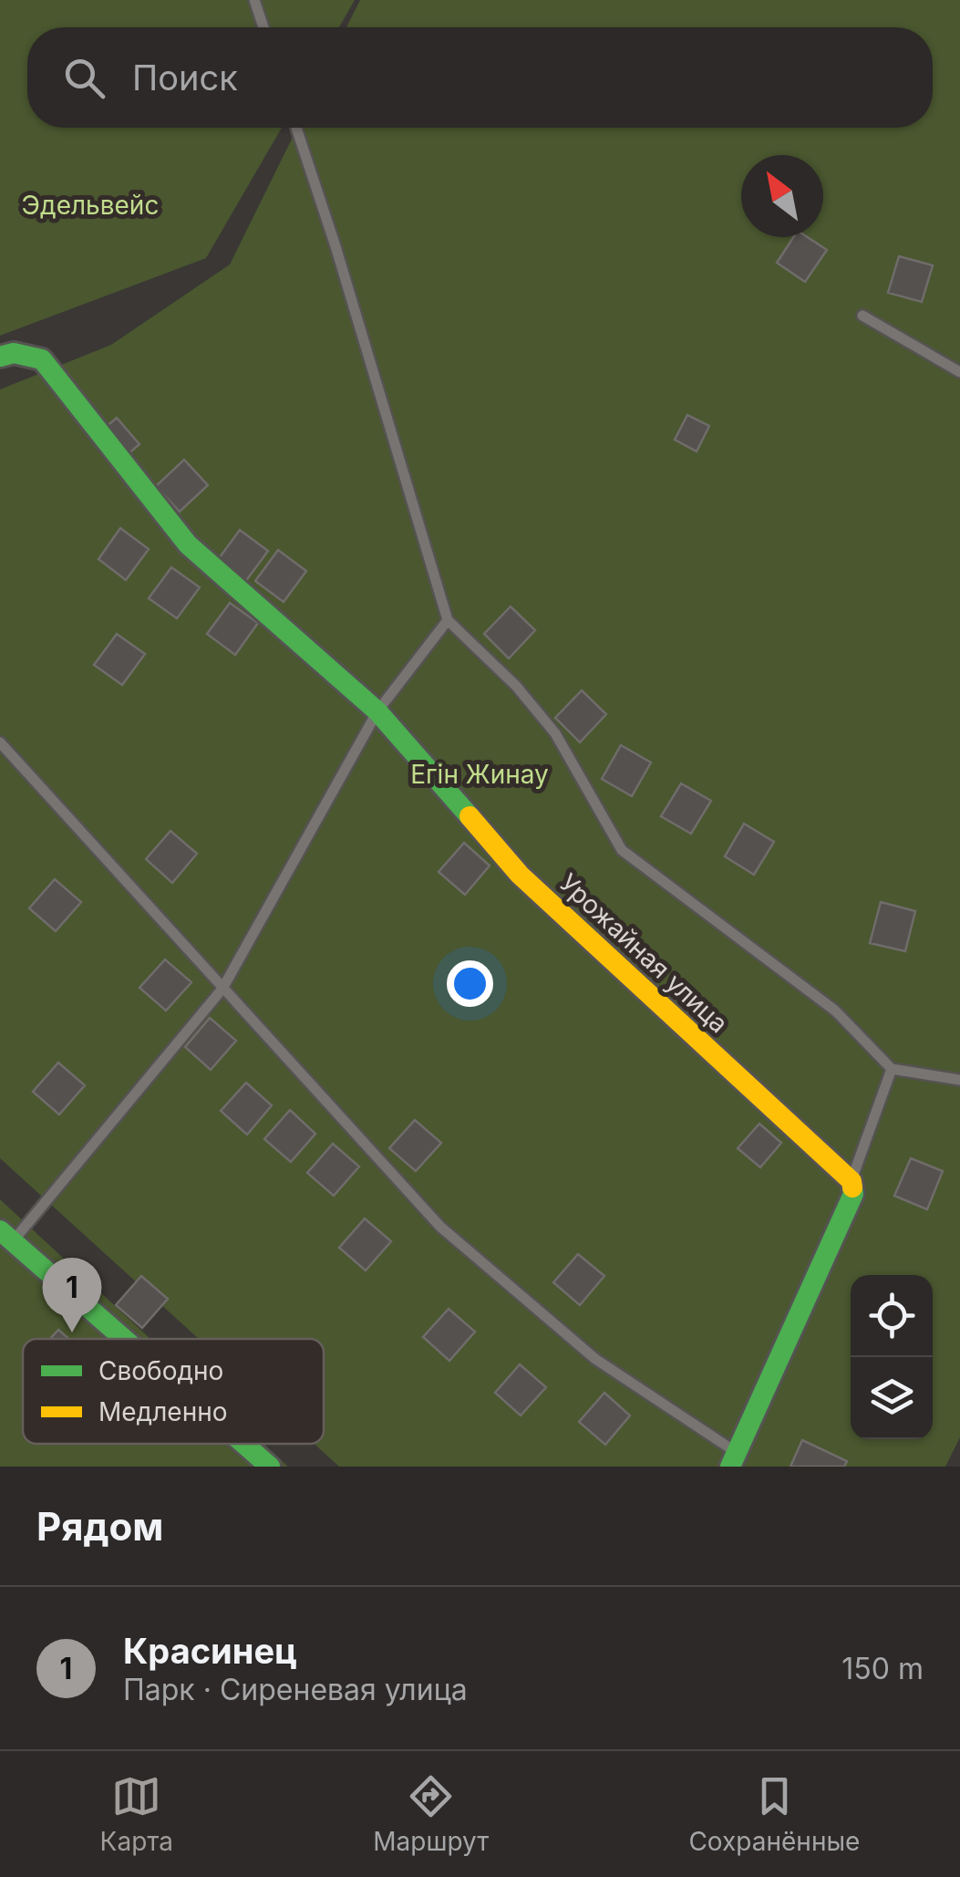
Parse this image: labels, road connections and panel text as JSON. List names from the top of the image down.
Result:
{
  "streets": {
    "street": ["Урожайная улица"]
  },
  "parks": ["Эдельвейс", "Егін Жинау"],
  "legend": ["Свободно", "Медленно"],
  "north": "top left",
  "page": {
    "search": "Поиск",
    "pins": "1",
    "heading": "Рядом",
    "list": [
      {
        "mark": "1",
        "name": "Красинец",
        "note": "Парк · Сиреневая улица",
        "value": "150 m"
      }
    ],
    "nav": ["Карта", "Маршрут", "Сохранённые"]
  }
}
